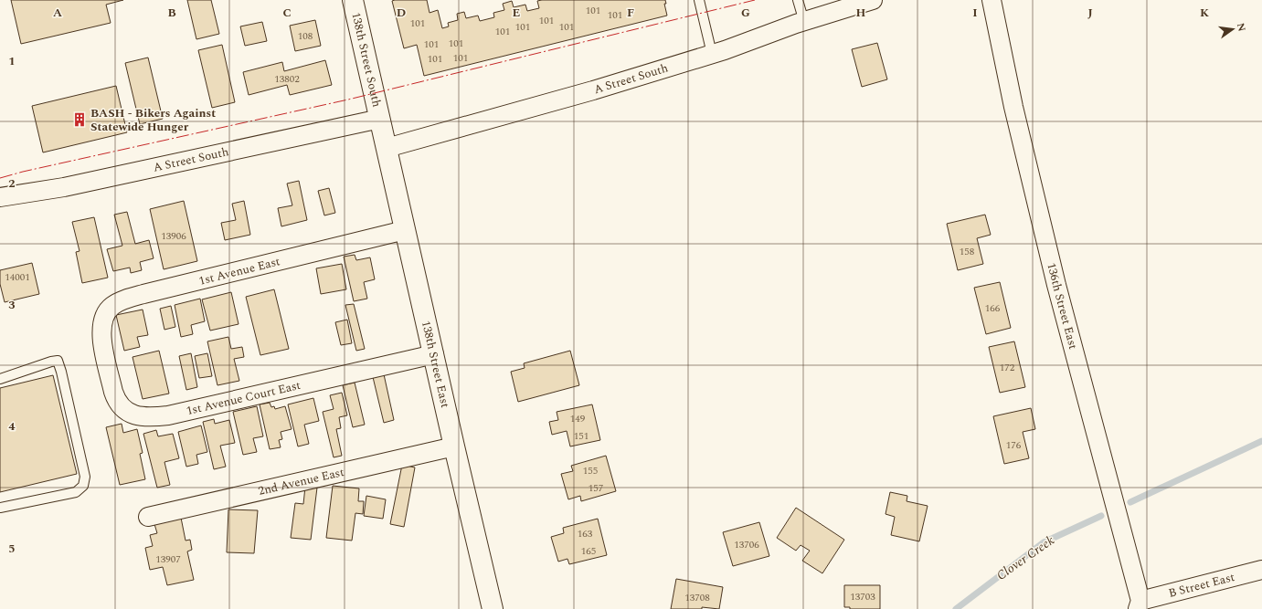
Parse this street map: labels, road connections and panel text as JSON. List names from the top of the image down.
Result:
{
  "streets": {
    "street": [
      "138th Street South",
      "A Street South",
      "1st Avenue East",
      "136th Street East",
      "138th Street East",
      "1st Avenue Court East",
      "2nd Avenue East",
      "B Street East"
    ]
  },
  "crossings": [
    ["138th Street South", "A Street South"],
    ["138th Street South", "138th Street East"],
    ["A Street South", "138th Street East"],
    ["1st Avenue East", "138th Street East"],
    ["1st Avenue East", "1st Avenue Court East"],
    ["136th Street East", "B Street East"],
    ["138th Street East", "1st Avenue Court East"],
    ["138th Street East", "2nd Avenue East"]
  ],
  "water": ["Clover Creek"],
  "places": {
    "building": ["BASH - Bikers Against Statewide Hunger"]
  },
  "house_numbers": [
    "101",
    "101",
    "101",
    "101",
    "101",
    "101",
    "101",
    "108",
    "101",
    "101",
    "101",
    "101",
    "13802",
    "13906",
    "158",
    "14001",
    "166",
    "172",
    "149",
    "151",
    "176",
    "155",
    "157",
    "163",
    "13706",
    "165",
    "13907",
    "13703",
    "13708"
  ],
  "north": "right",
  "grid": {
    "columns": [
      "A",
      "B",
      "C",
      "D",
      "E",
      "F",
      "G",
      "H",
      "I",
      "J",
      "K"
    ],
    "rows": [
      "1",
      "2",
      "3",
      "4",
      "5"
    ]
  }
}
